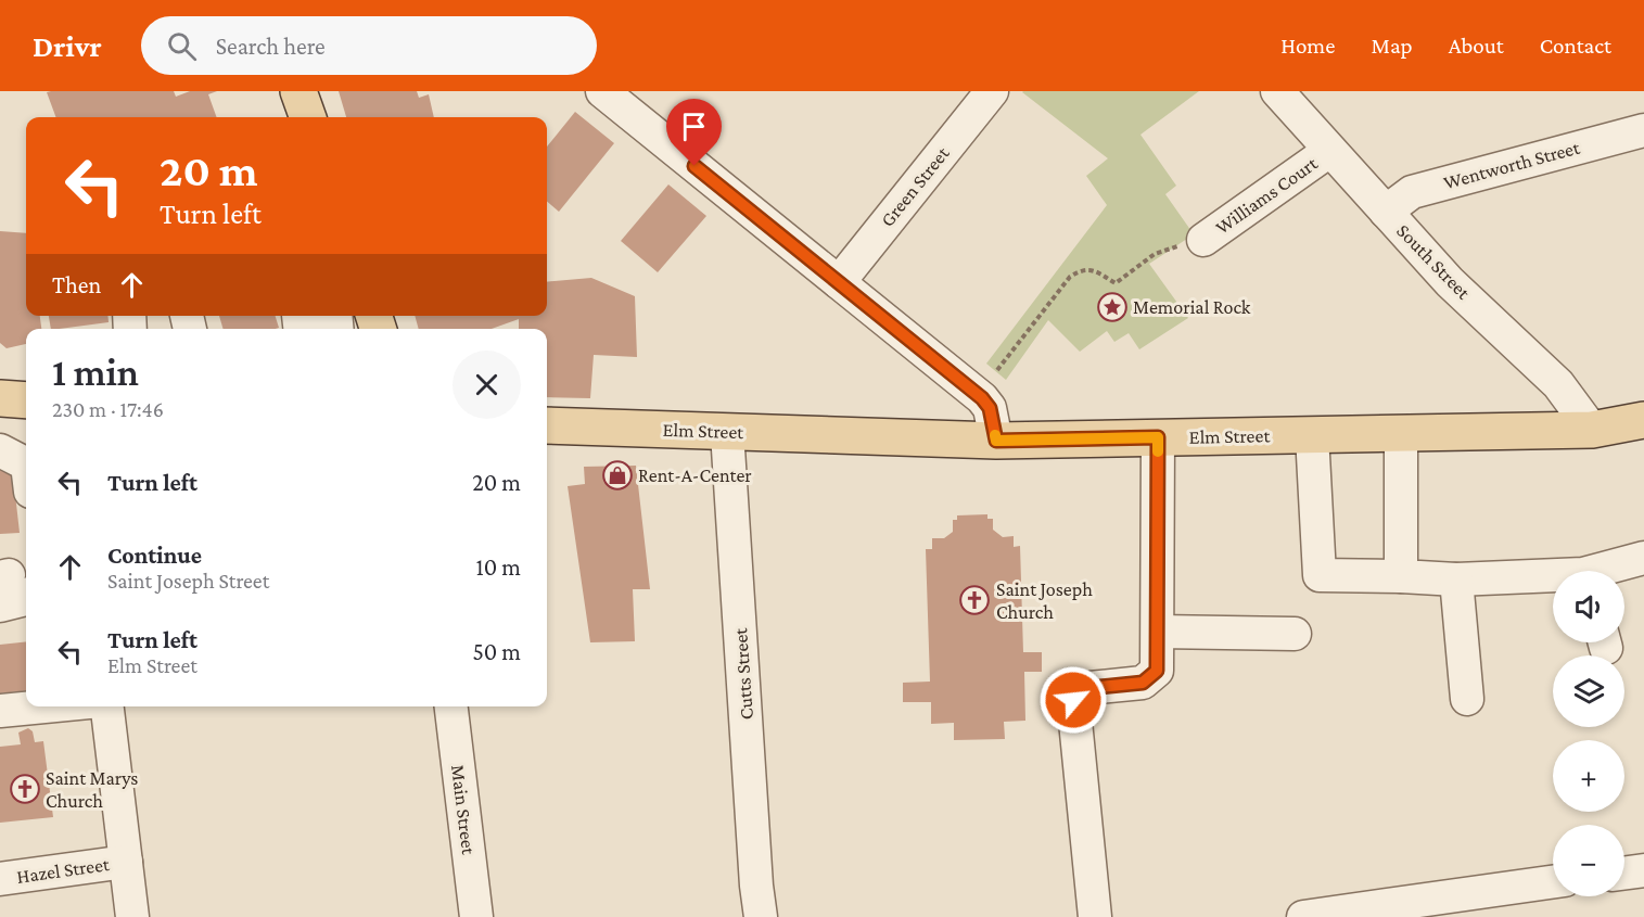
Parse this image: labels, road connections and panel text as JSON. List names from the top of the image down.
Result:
{
  "streets": {
    "main road": ["Elm Street"],
    "street": [
      "Wentworth Street",
      "Green Street",
      "Williams Court",
      "South Street",
      "Cutts Street",
      "Main Street",
      "Hazel Street"
    ]
  },
  "crossings": [
    ["Wentworth Street", "South Street"],
    ["Williams Court", "South Street"],
    ["South Street", "Elm Street"],
    ["Elm Street", "Cutts Street"]
  ],
  "places": {
    "place": ["Memorial Rock"],
    "shop": ["Rent-A-Center"],
    "church": ["Saint Joseph Church", "Saint Marys Church"]
  },
  "page": {
    "header": "Drivr",
    "search": "Search here",
    "nav": [
      "Home",
      "Map",
      "About",
      "Contact"
    ],
    "turn": ["20 m", "Turn left"],
    "then": "Then",
    "heading": ["1 min", "230 m · 17:46"],
    "list": [
      {
        "name": "Turn left",
        "value": "20 m"
      },
      {
        "name": "Continue",
        "note": "Saint Joseph Street",
        "value": "10 m"
      },
      {
        "name": "Turn left",
        "note": "Elm Street",
        "value": "50 m"
      }
    ],
    "map_buttons": ["+", "−"]
  }
}
